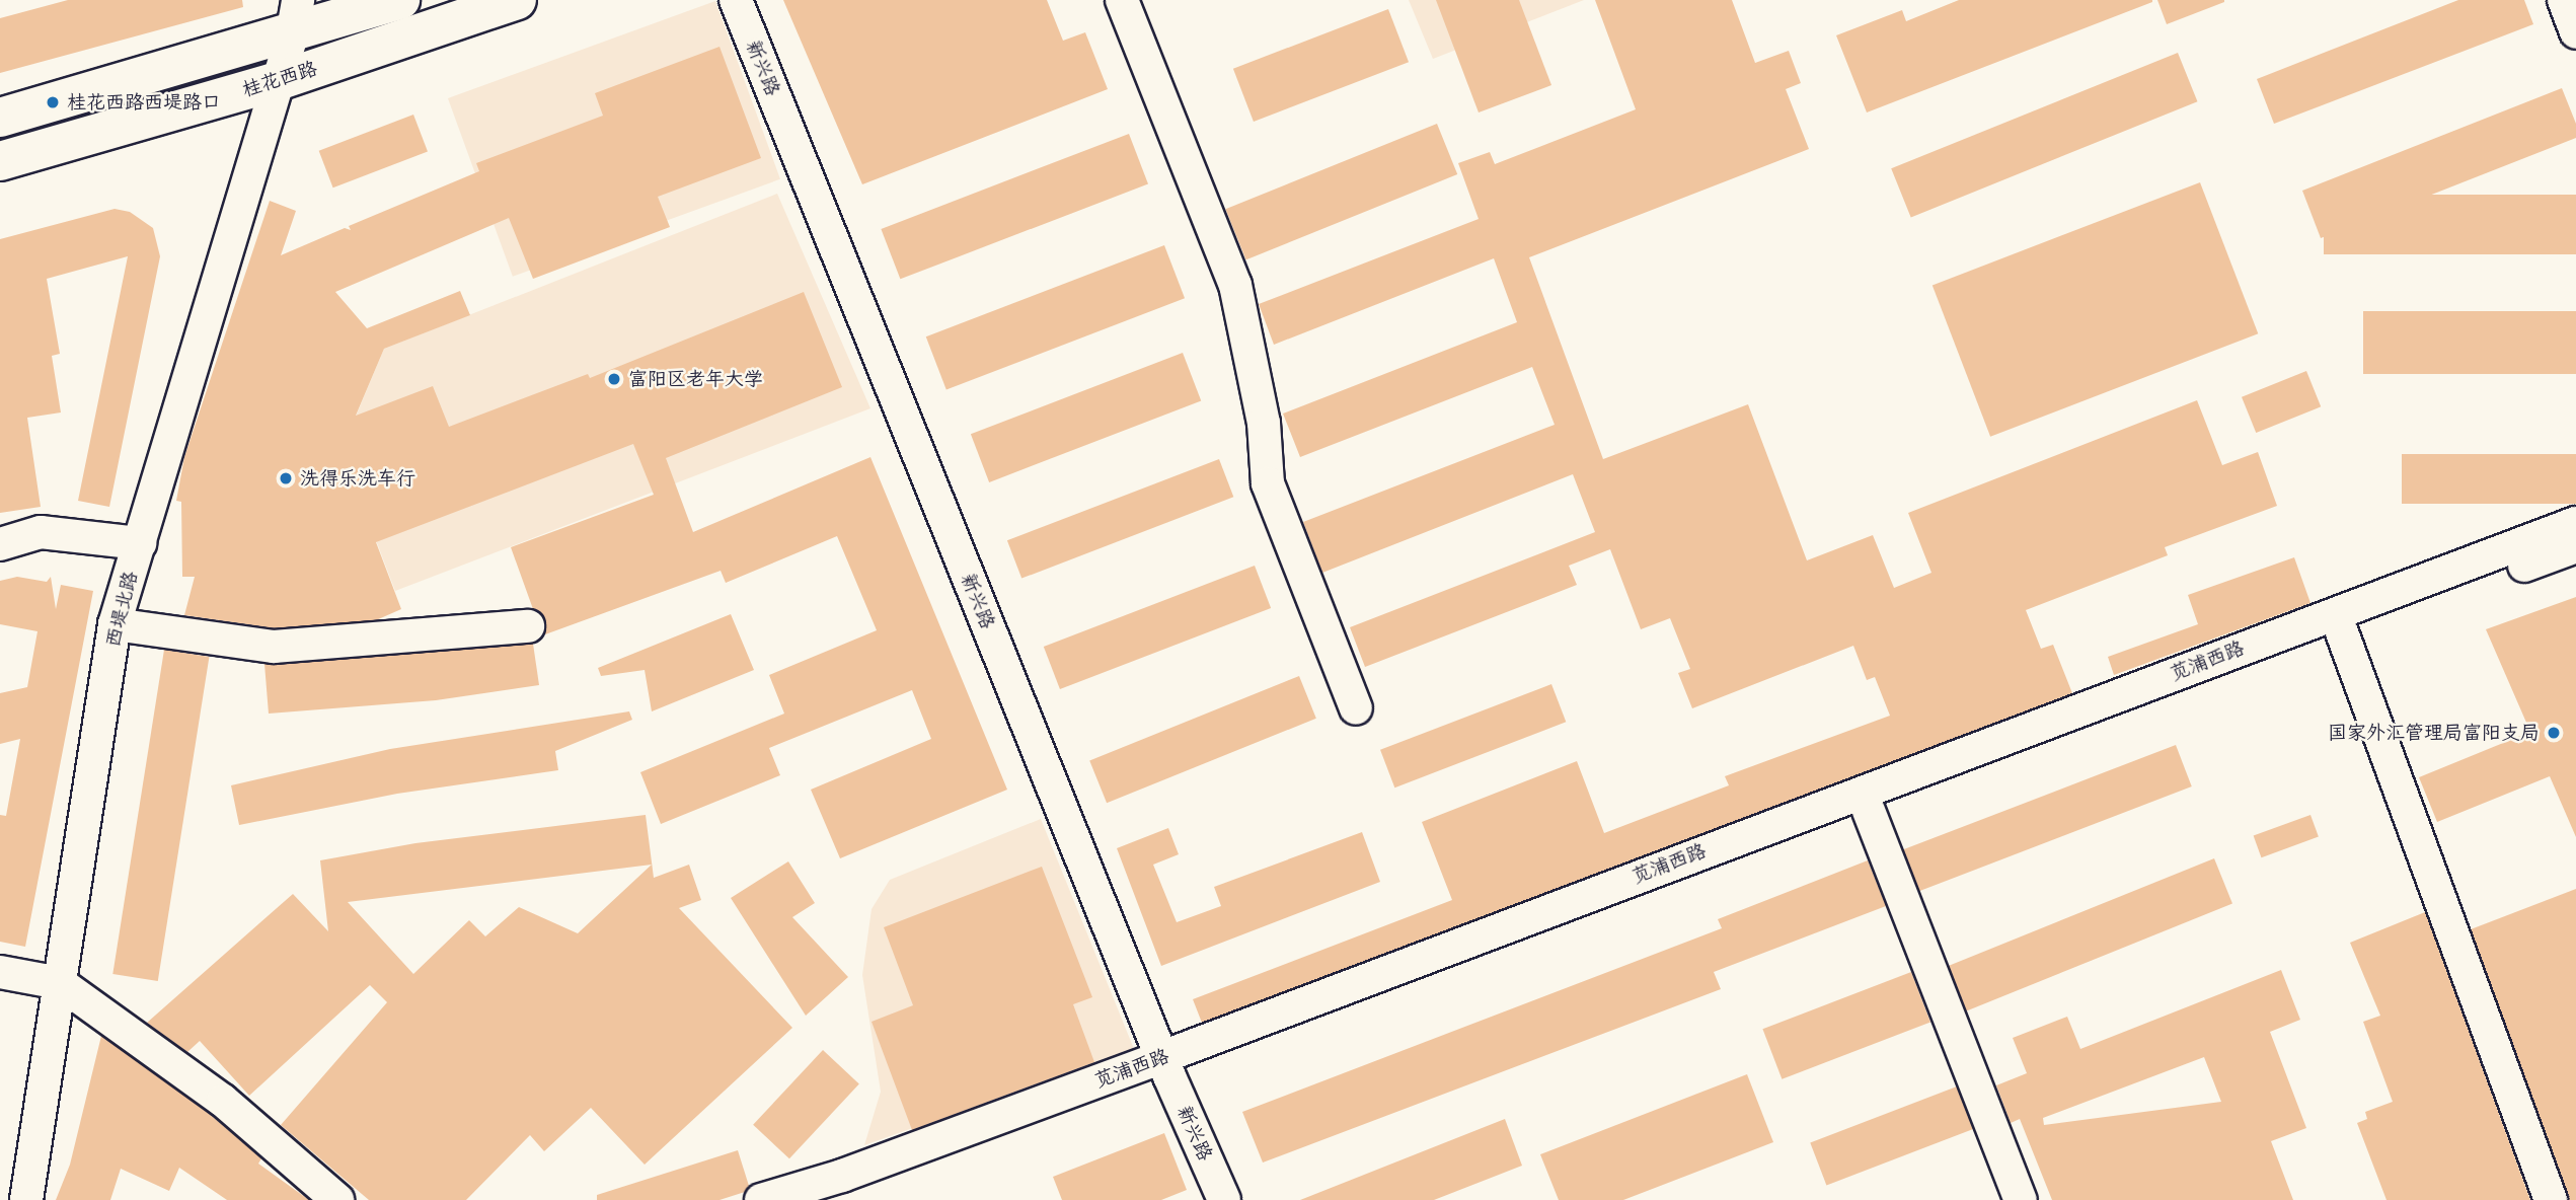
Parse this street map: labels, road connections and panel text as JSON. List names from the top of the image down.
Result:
{
  "streets": {
    "main road": ["桂花西路"],
    "street": ["新兴路", "西堤北路", "苋浦西路"]
  },
  "crossings": [
    ["新兴路", "苋浦西路"],
    ["桂花西路", "西堤北路"]
  ],
  "places": [
    "桂花西路西堤路口",
    "富阳区老年大学",
    "洗得乐洗车行",
    "国家外汇管理局富阳支局"
  ]
}
